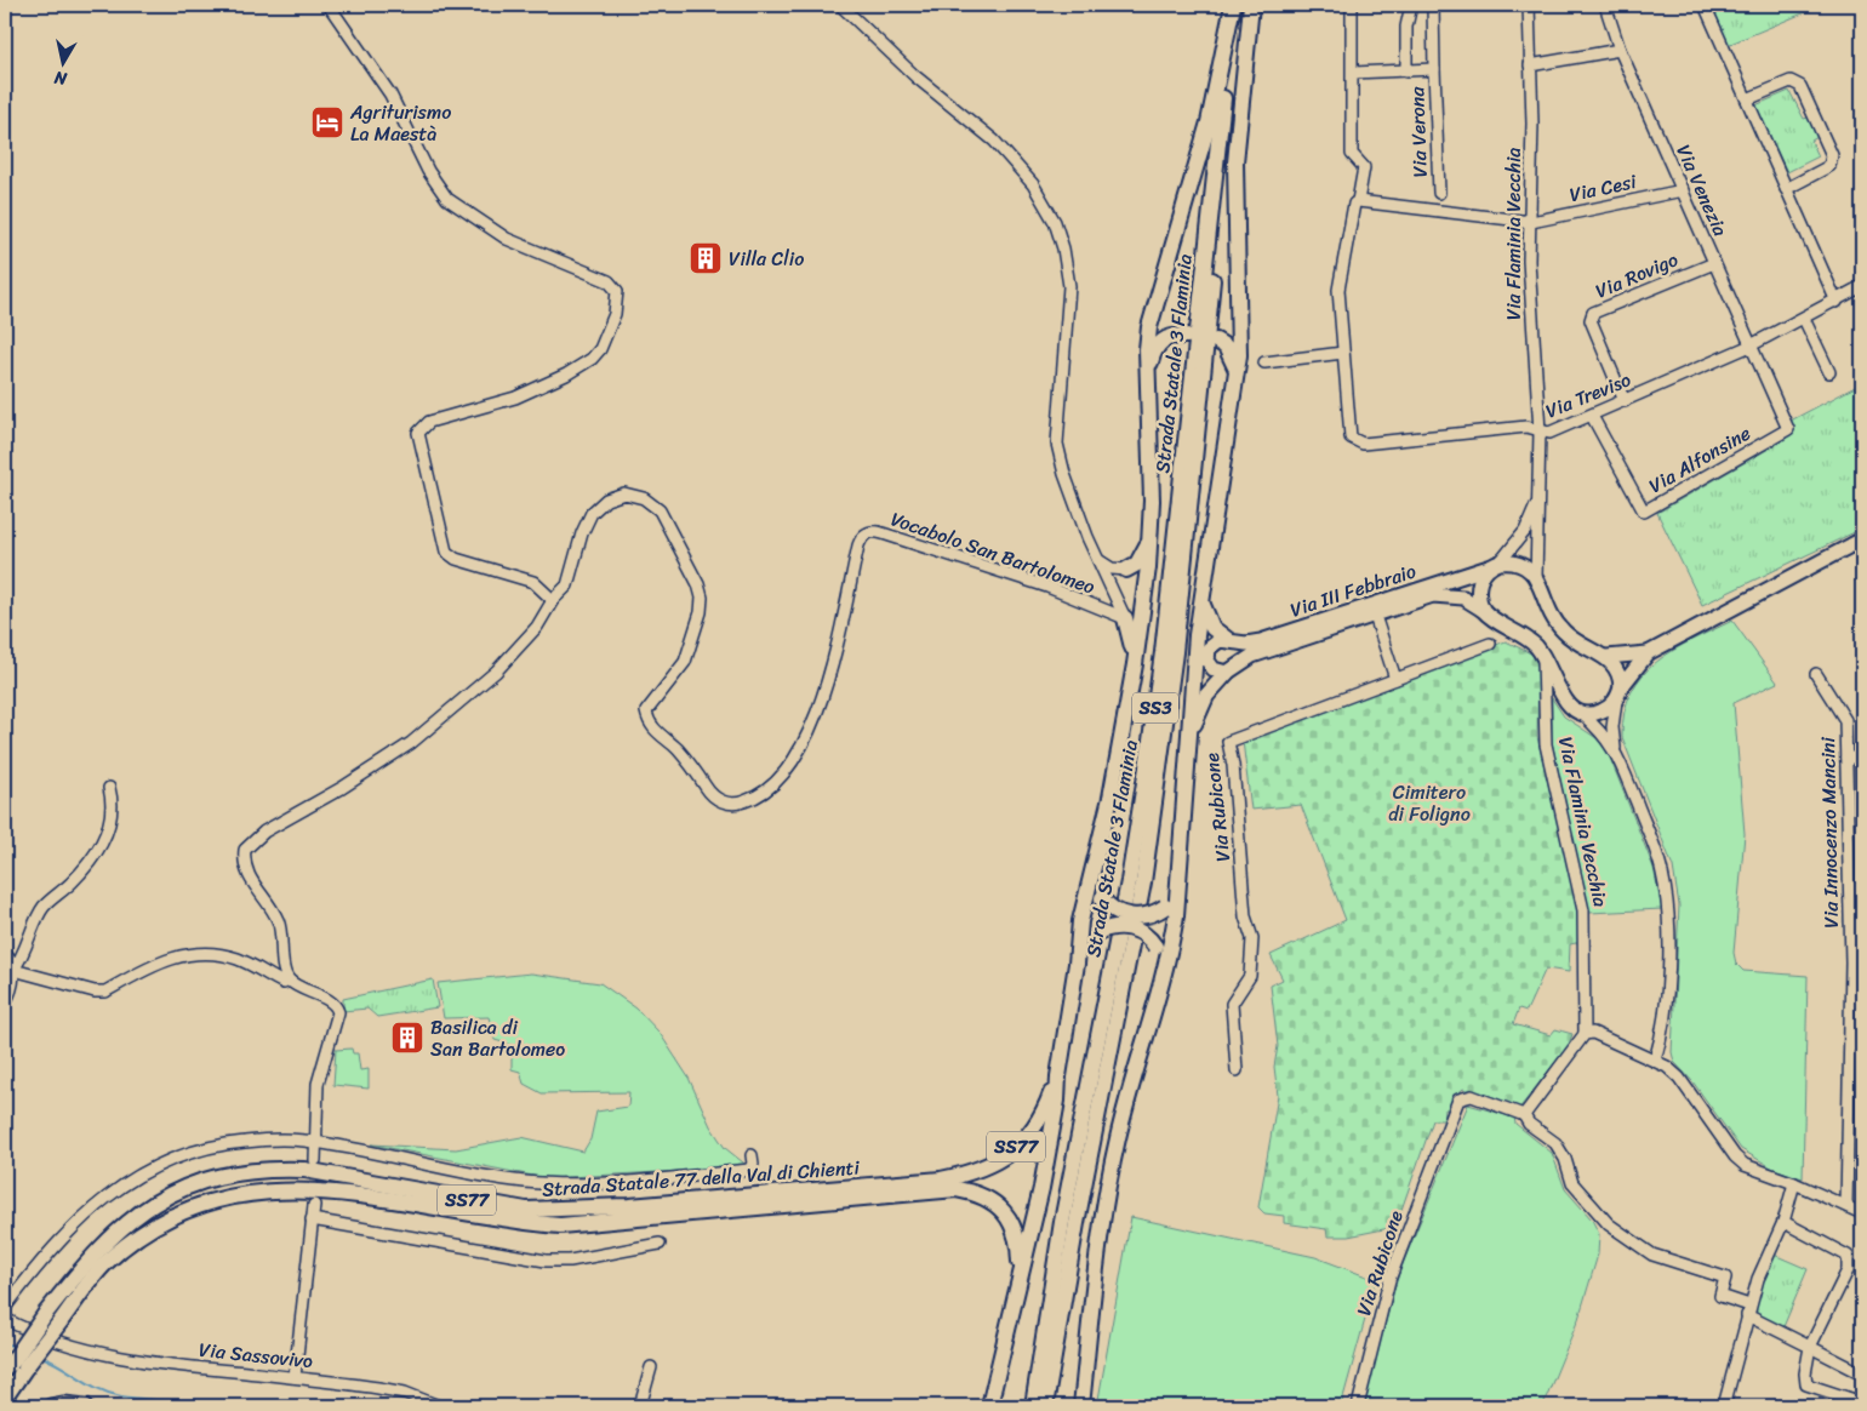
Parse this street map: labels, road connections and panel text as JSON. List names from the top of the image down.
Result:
{
  "streets": {
    "highway": [
      "Strada Statale 3 Flaminia",
      "SS3",
      "SS77",
      "Strada Statale 77 della Val di Chienti"
    ],
    "main road": ["Via Flaminia Vecchia", "Via III Febbraio"],
    "street": [
      "Via Verona",
      "Via Cesi",
      "Via Venezia",
      "Via Rovigo",
      "Via Treviso",
      "Via Alfonsine",
      "Vocabolo San Bartolomeo",
      "Via Rubicone",
      "Via Innocenzo Mancini",
      "Via Sassovivo"
    ]
  },
  "crossings": [
    ["Via Cesi", "Via Venezia"],
    ["Via Cesi", "Via Flaminia Vecchia"],
    ["Via Venezia", "Via Rovigo"],
    ["Via Venezia", "Via Treviso"],
    ["Via Venezia", "Via Alfonsine"],
    ["Via Flaminia Vecchia", "Via Treviso"],
    ["Via Flaminia Vecchia", "Via III Febbraio"],
    ["Via Rovigo", "Via Treviso"],
    ["Via Treviso", "Via Alfonsine"]
  ],
  "parks": ["Cimitero di Foligno"],
  "places": {
    "hotel": ["Agriturismo La Maestà"],
    "building": ["Villa Clio", "Basilica di San Bartolomeo"]
  },
  "north": "bottom"
}
